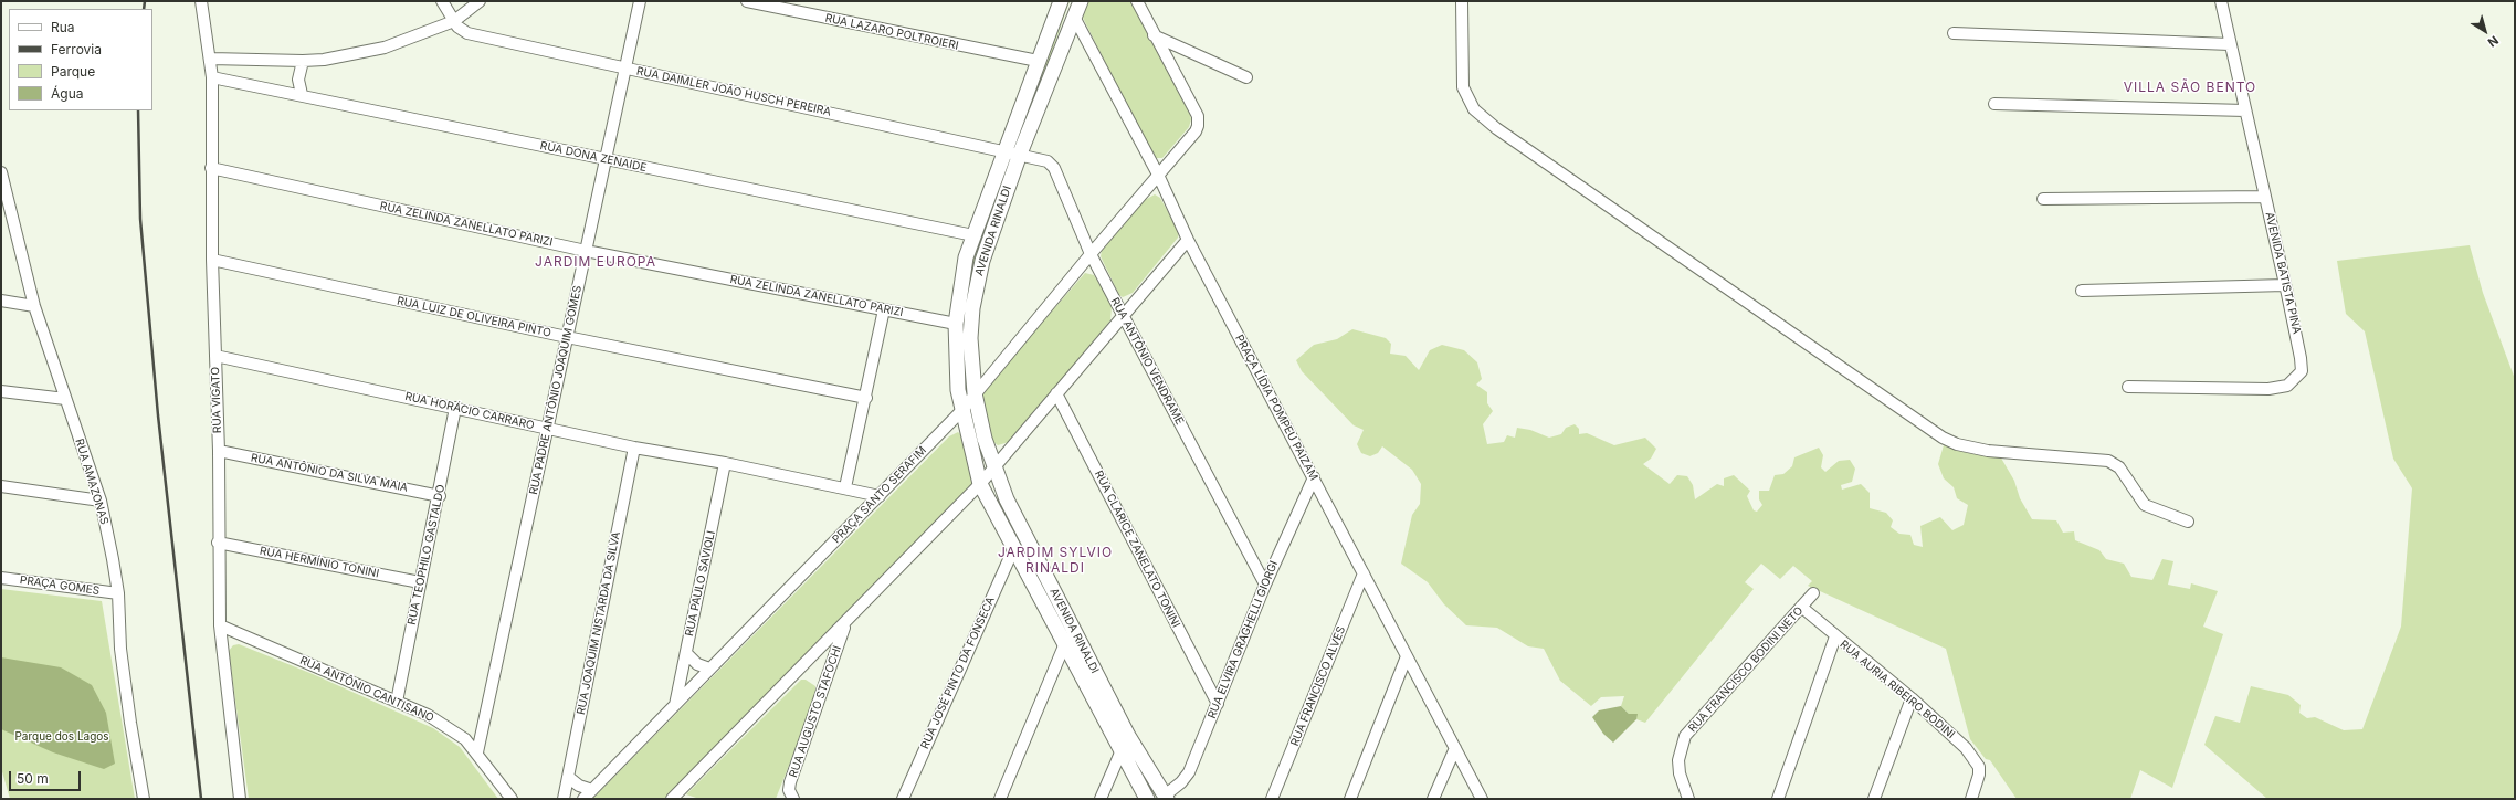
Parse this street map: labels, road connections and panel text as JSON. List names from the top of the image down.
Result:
{
  "streets": {
    "main road": ["AVENIDA RINALDI"],
    "street": [
      "RUA LAZARO POLTROIERI",
      "RUA DAIMLER JOÃO HUSCH PEREIRA",
      "RUA DONA ZENAIDE",
      "RUA ZELINDA ZANELLATO PARIZI",
      "AVENIDA BATISTA PINA",
      "RUA LUIZ DE OLIVEIRA PINTO",
      "RUA ANTÔNIO VENDRAME",
      "RUA PADRE ANTÔNIO JOAQUIM GOMES",
      "RUA VIGATO",
      "PRAÇA LÍDIA POMPEU PAIZAM",
      "RUA HORÁCIO CARRARO",
      "RUA ANTÔNIO DA SILVA MAIA",
      "RUA AMAZONAS",
      "PRAÇA SANTO SERAFIM",
      "RUA CLARICE ZANELATO TONINI",
      "RUA TEOPHILO GASTALDO",
      "RUA HERMÍNIO TONINI",
      "RUA PAULO SAVIOLI",
      "PRAÇA GOMES",
      "RUA JOAQUIM NISTARDA DA SILVA",
      "RUA ELVIRA GRAGHELLI GIORGI",
      "RUA FRANCISCO BODINI NETO",
      "RUA JOSÉ PINTO DA FONSECA",
      "RUA FRANCISCO ALVES",
      "RUA ANTÔNIO CANTISANO",
      "RUA AURIA RIBEIRO BODINI",
      "RUA AUGUSTO STAFOCHI"
    ]
  },
  "crossings": [
    ["RUA LAZARO POLTROIERI", "AVENIDA RINALDI"],
    ["RUA DAIMLER JOÃO HUSCH PEREIRA", "AVENIDA RINALDI"],
    ["RUA DAIMLER JOÃO HUSCH PEREIRA", "RUA ANTÔNIO VENDRAME"],
    ["RUA DAIMLER JOÃO HUSCH PEREIRA", "RUA PADRE ANTÔNIO JOAQUIM GOMES"],
    ["RUA DONA ZENAIDE", "AVENIDA RINALDI"],
    ["RUA DONA ZENAIDE", "RUA PADRE ANTÔNIO JOAQUIM GOMES"],
    ["RUA DONA ZENAIDE", "RUA VIGATO"],
    ["RUA ZELINDA ZANELLATO PARIZI", "AVENIDA RINALDI"],
    ["RUA ZELINDA ZANELLATO PARIZI", "RUA PADRE ANTÔNIO JOAQUIM GOMES"],
    ["RUA ZELINDA ZANELLATO PARIZI", "RUA VIGATO"],
    ["AVENIDA RINALDI", "RUA ANTÔNIO VENDRAME"],
    ["AVENIDA RINALDI", "PRAÇA LÍDIA POMPEU PAIZAM"],
    ["AVENIDA RINALDI", "PRAÇA SANTO SERAFIM"],
    ["AVENIDA RINALDI", "RUA ELVIRA GRAGHELLI GIORGI"],
    ["AVENIDA RINALDI", "RUA JOSÉ PINTO DA FONSECA"],
    ["RUA LUIZ DE OLIVEIRA PINTO", "RUA PADRE ANTÔNIO JOAQUIM GOMES"],
    ["RUA LUIZ DE OLIVEIRA PINTO", "RUA VIGATO"],
    ["RUA ANTÔNIO VENDRAME", "PRAÇA SANTO SERAFIM"],
    ["RUA ANTÔNIO VENDRAME", "RUA ELVIRA GRAGHELLI GIORGI"],
    ["RUA PADRE ANTÔNIO JOAQUIM GOMES", "RUA HORÁCIO CARRARO"],
    ["RUA PADRE ANTÔNIO JOAQUIM GOMES", "RUA ANTÔNIO CANTISANO"],
    ["RUA VIGATO", "RUA HORÁCIO CARRARO"],
    ["RUA VIGATO", "RUA ANTÔNIO DA SILVA MAIA"],
    ["RUA VIGATO", "RUA HERMÍNIO TONINI"],
    ["RUA VIGATO", "RUA ANTÔNIO CANTISANO"],
    ["PRAÇA LÍDIA POMPEU PAIZAM", "PRAÇA SANTO SERAFIM"],
    ["PRAÇA LÍDIA POMPEU PAIZAM", "RUA ELVIRA GRAGHELLI GIORGI"],
    ["PRAÇA LÍDIA POMPEU PAIZAM", "RUA FRANCISCO ALVES"],
    ["RUA HORÁCIO CARRARO", "PRAÇA SANTO SERAFIM"],
    ["RUA HORÁCIO CARRARO", "RUA TEOPHILO GASTALDO"],
    ["RUA HORÁCIO CARRARO", "RUA PAULO SAVIOLI"],
    ["RUA HORÁCIO CARRARO", "RUA JOAQUIM NISTARDA DA SILVA"],
    ["RUA ANTÔNIO DA SILVA MAIA", "RUA TEOPHILO GASTALDO"],
    ["RUA AMAZONAS", "PRAÇA GOMES"],
    ["PRAÇA SANTO SERAFIM", "RUA PAULO SAVIOLI"],
    ["RUA CLARICE ZANELATO TONINI", "RUA ELVIRA GRAGHELLI GIORGI"],
    ["RUA TEOPHILO GASTALDO", "RUA HERMÍNIO TONINI"],
    ["RUA TEOPHILO GASTALDO", "RUA ANTÔNIO CANTISANO"],
    ["RUA FRANCISCO BODINI NETO", "RUA AURIA RIBEIRO BODINI"]
  ],
  "districts": ["VILLA SÃO BENTO", "JARDIM EUROPA", "JARDIM SYLVIO RINALDI"],
  "parks": ["Parque dos Lagos"],
  "legend": [
    "Rua",
    "Ferrovia",
    "Parque",
    "Água"
  ],
  "scale_bar": "50 m",
  "north": "bottom right"
}
